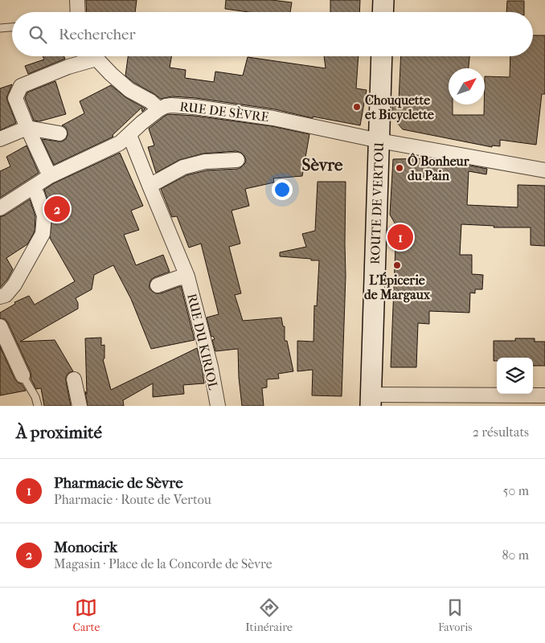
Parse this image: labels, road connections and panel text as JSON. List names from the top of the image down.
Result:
{
  "streets": {
    "main road": ["ROUTE DE VERTOU"],
    "street": ["RUE DE SÈVRE", "RUE DU KIRIOL"]
  },
  "crossings": [
    ["RUE DE SÈVRE", "ROUTE DE VERTOU"],
    ["RUE DE SÈVRE", "RUE DU KIRIOL"]
  ],
  "districts": ["Sèvre"],
  "places": ["Chouquette et Bicyclette", "Ô Bonheur du Pain", "L'Épicerie de Margaux"],
  "north": "top right",
  "page": {
    "search": "Rechercher",
    "pins": ["2", "1"],
    "heading": ["À proximité", "2 résultats"],
    "list": [
      {
        "mark": "1",
        "name": "Pharmacie de Sèvre",
        "note": "Pharmacie · Route de Vertou",
        "value": "50 m"
      },
      {
        "mark": "2",
        "name": "Monocirk",
        "note": "Magasin · Place de la Concorde de Sèvre",
        "value": "80 m"
      }
    ],
    "nav": ["Carte", "Itinéraire", "Favoris"]
  }
}
